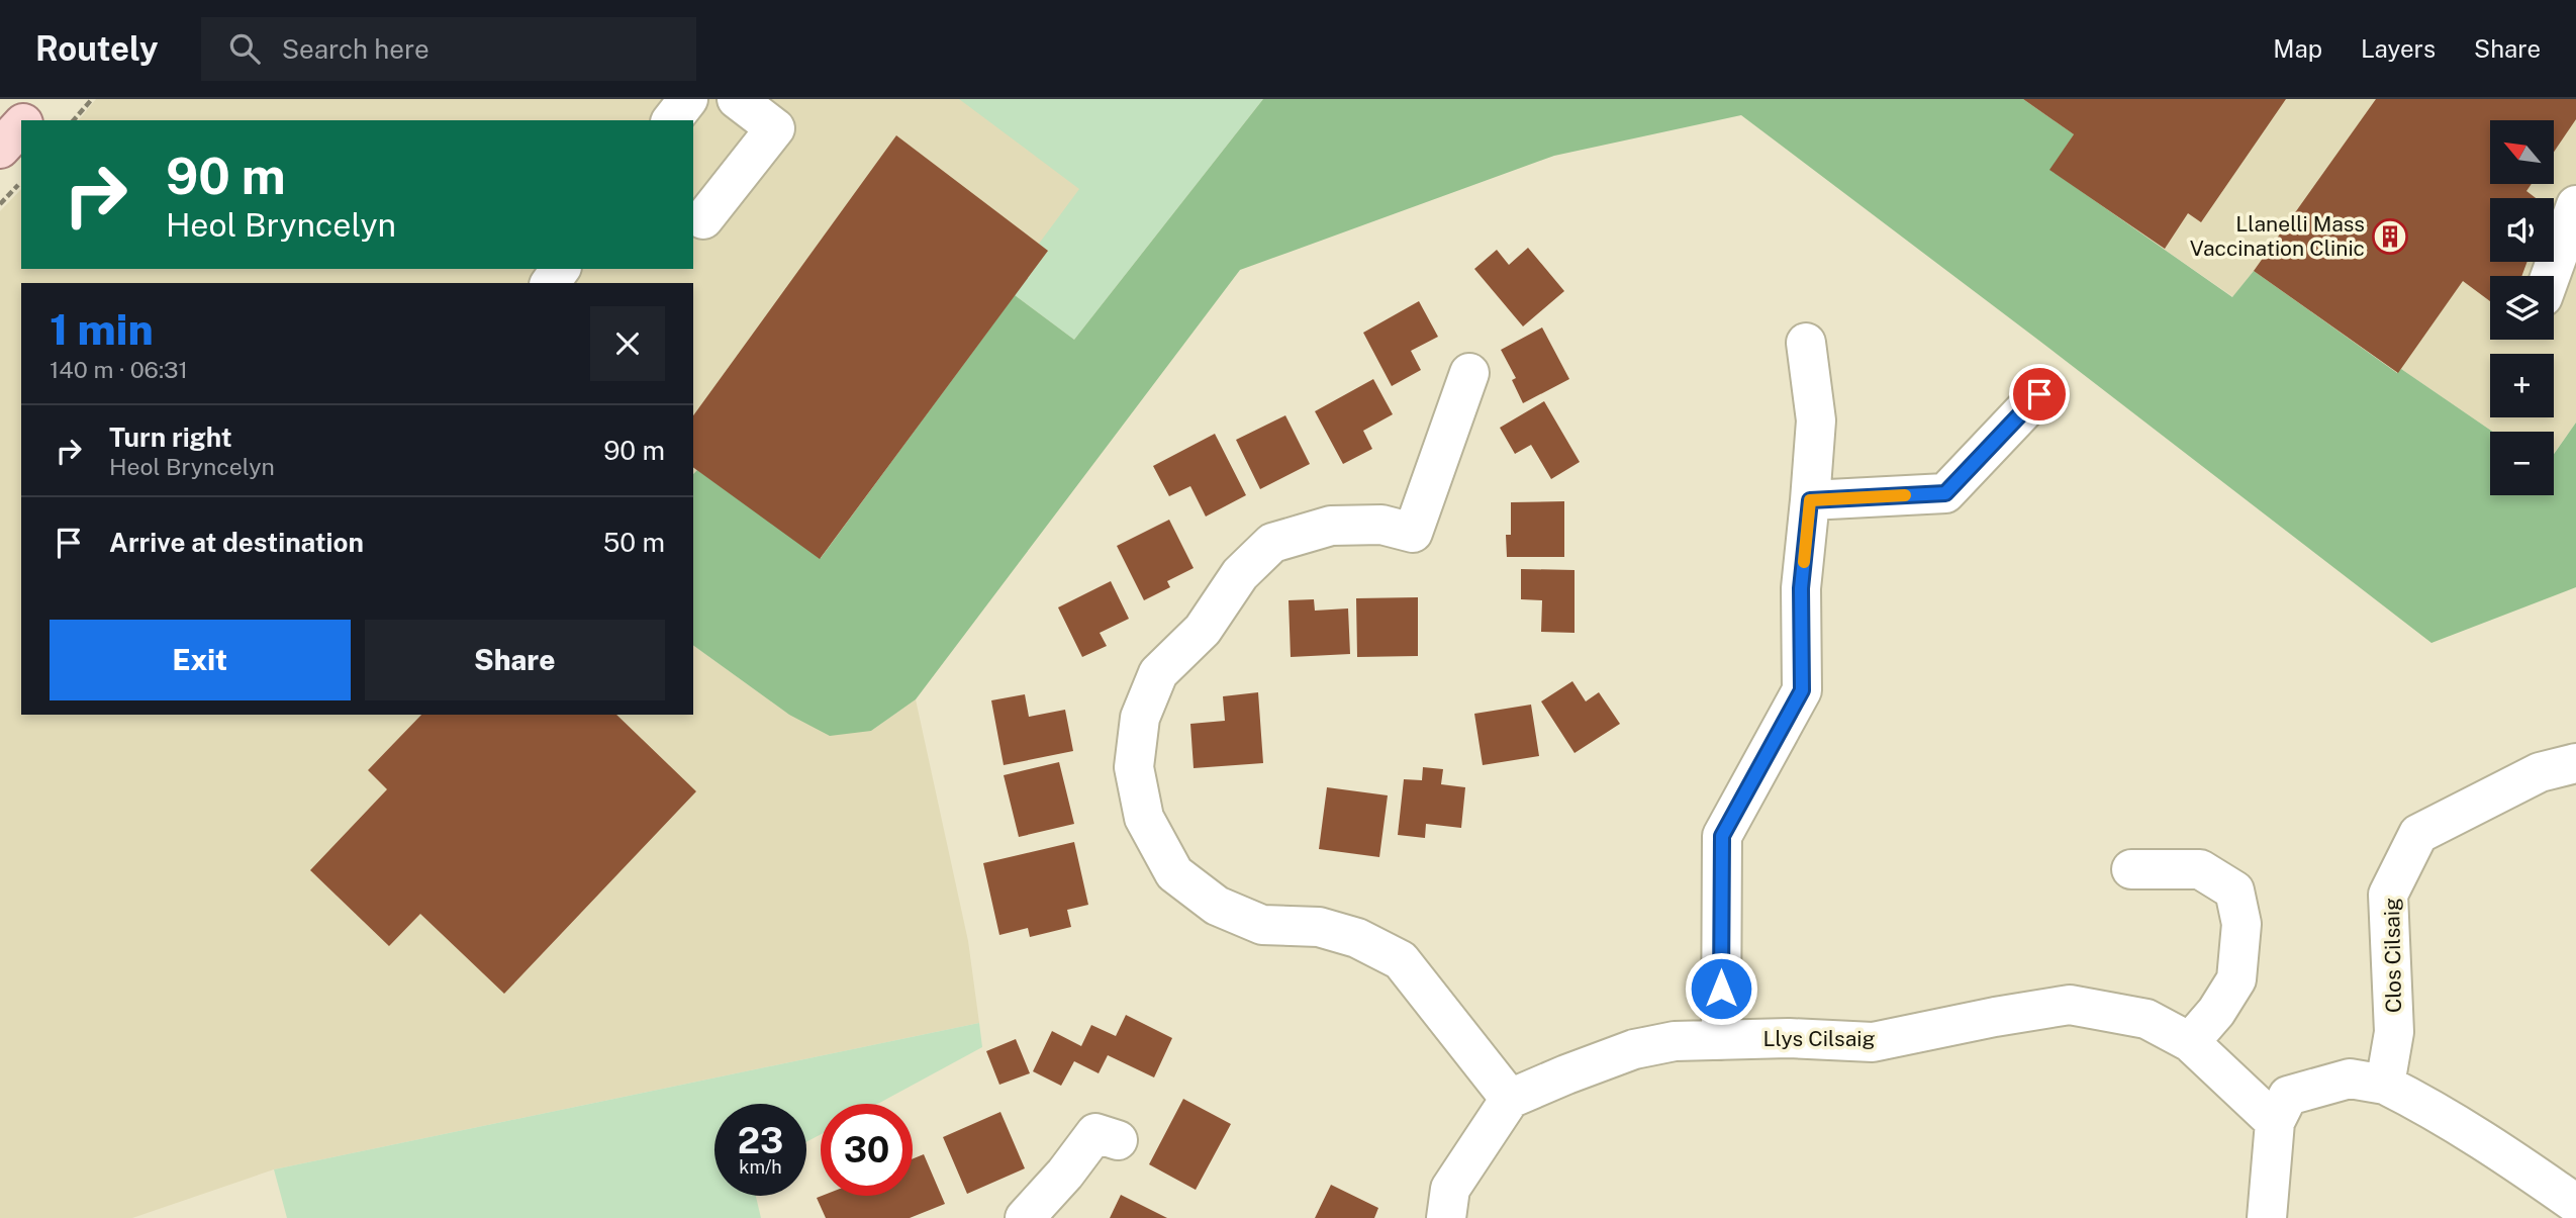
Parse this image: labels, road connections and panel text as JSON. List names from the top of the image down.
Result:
{
  "streets": {
    "street": ["Clos Cilsaig", "Llys Cilsaig"]
  },
  "places": {
    "building": ["Llanelli Mass Vaccination Clinic"]
  },
  "north": "top left",
  "page": {
    "header": "Routely",
    "search": "Search here",
    "nav": ["Map", "Layers", "Share"],
    "map_buttons": ["+", "−"],
    "turn": ["90 m", "Heol Bryncelyn"],
    "heading": ["1 min", "140 m · 06:31"],
    "list": [
      {
        "name": "Turn right",
        "note": "Heol Bryncelyn",
        "value": "90 m"
      },
      {
        "name": "Arrive at destination",
        "value": "50 m"
      }
    ],
    "buttons": ["Exit", "Share"],
    "speed": "23 km/h",
    "limit": "30"
  }
}
